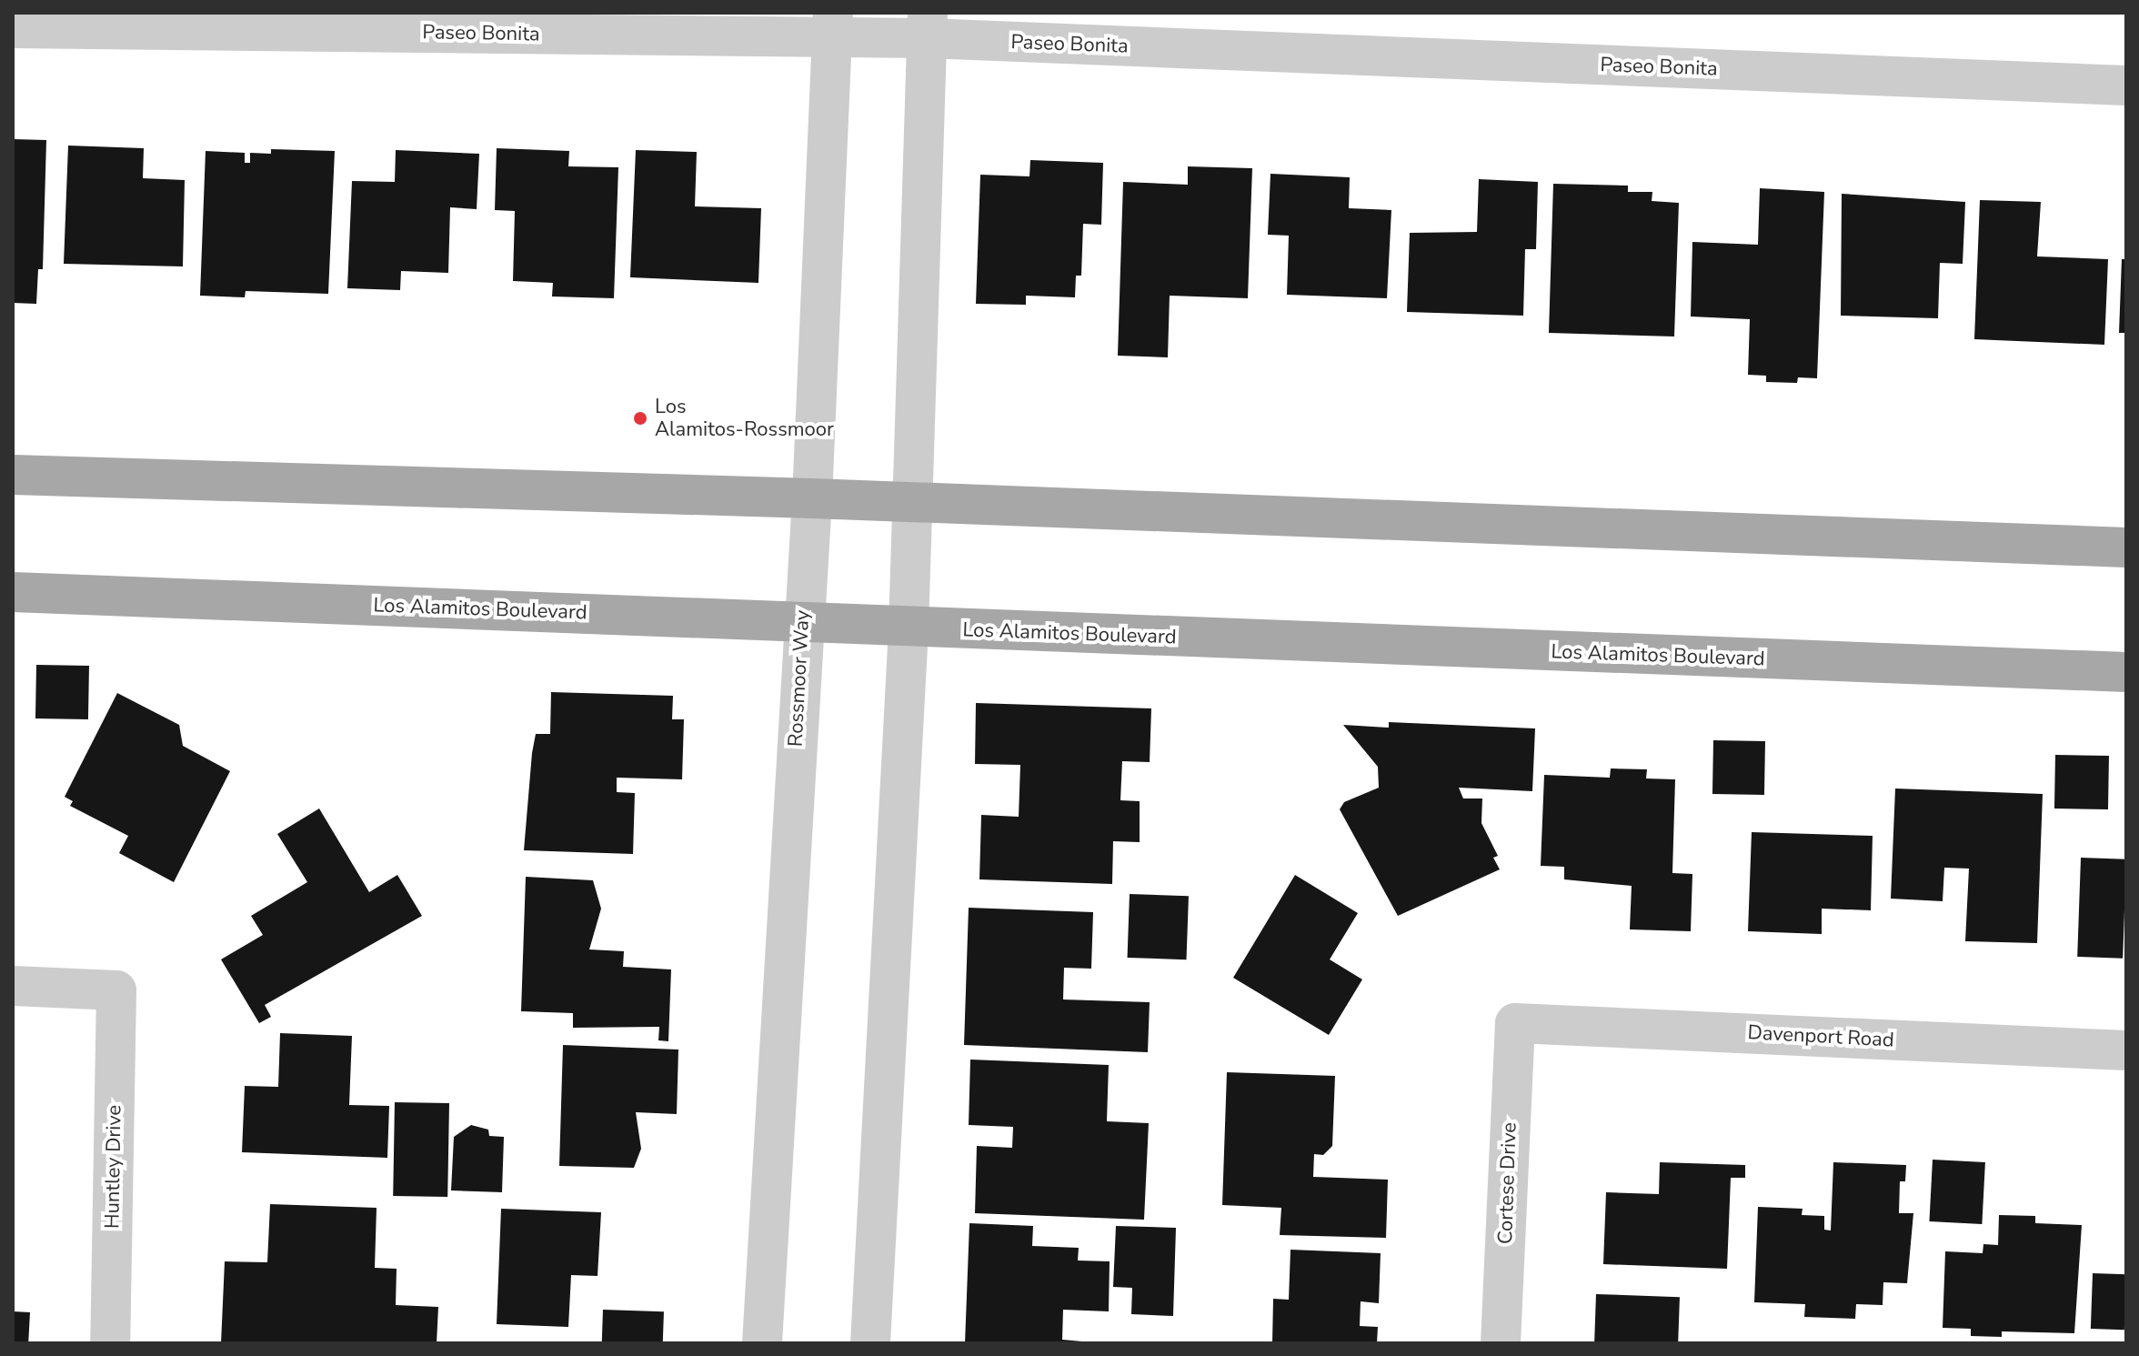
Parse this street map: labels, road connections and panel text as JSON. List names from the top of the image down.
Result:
{
  "streets": {
    "main road": ["Los Alamitos Boulevard"],
    "street": [
      "Paseo Bonita",
      "Rossmoor Way",
      "Davenport Road",
      "Huntley Drive",
      "Cortese Drive"
    ]
  },
  "crossings": [
    ["Paseo Bonita", "Rossmoor Way"],
    ["Los Alamitos Boulevard", "Rossmoor Way"],
    ["Davenport Road", "Cortese Drive"]
  ],
  "places": ["Los Alamitos-Rossmoor"]
}
